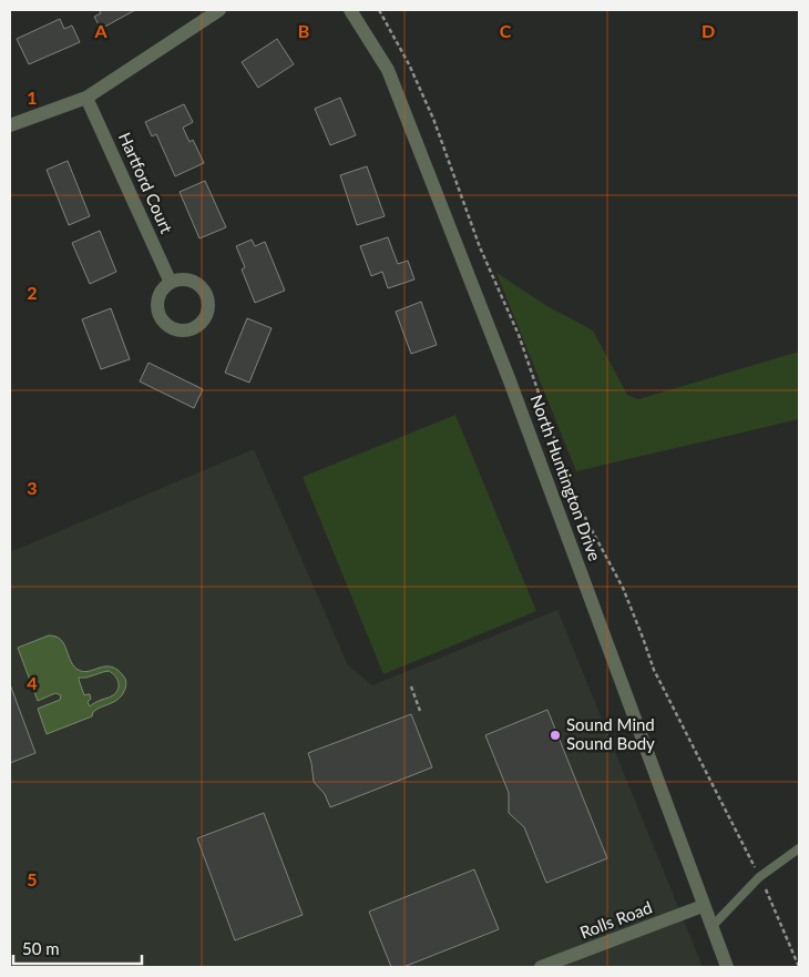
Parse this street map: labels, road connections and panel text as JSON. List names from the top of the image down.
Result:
{
  "streets": {
    "street": ["Hartford Court", "North Huntington Drive", "Rolls Road"]
  },
  "crossings": [
    ["North Huntington Drive", "Rolls Road"]
  ],
  "places": ["Sound Mind Sound Body"],
  "scale_bar": "50 m",
  "grid": {
    "columns": [
      "A",
      "B",
      "C",
      "D"
    ],
    "rows": [
      "1",
      "2",
      "3",
      "4",
      "5"
    ]
  }
}
